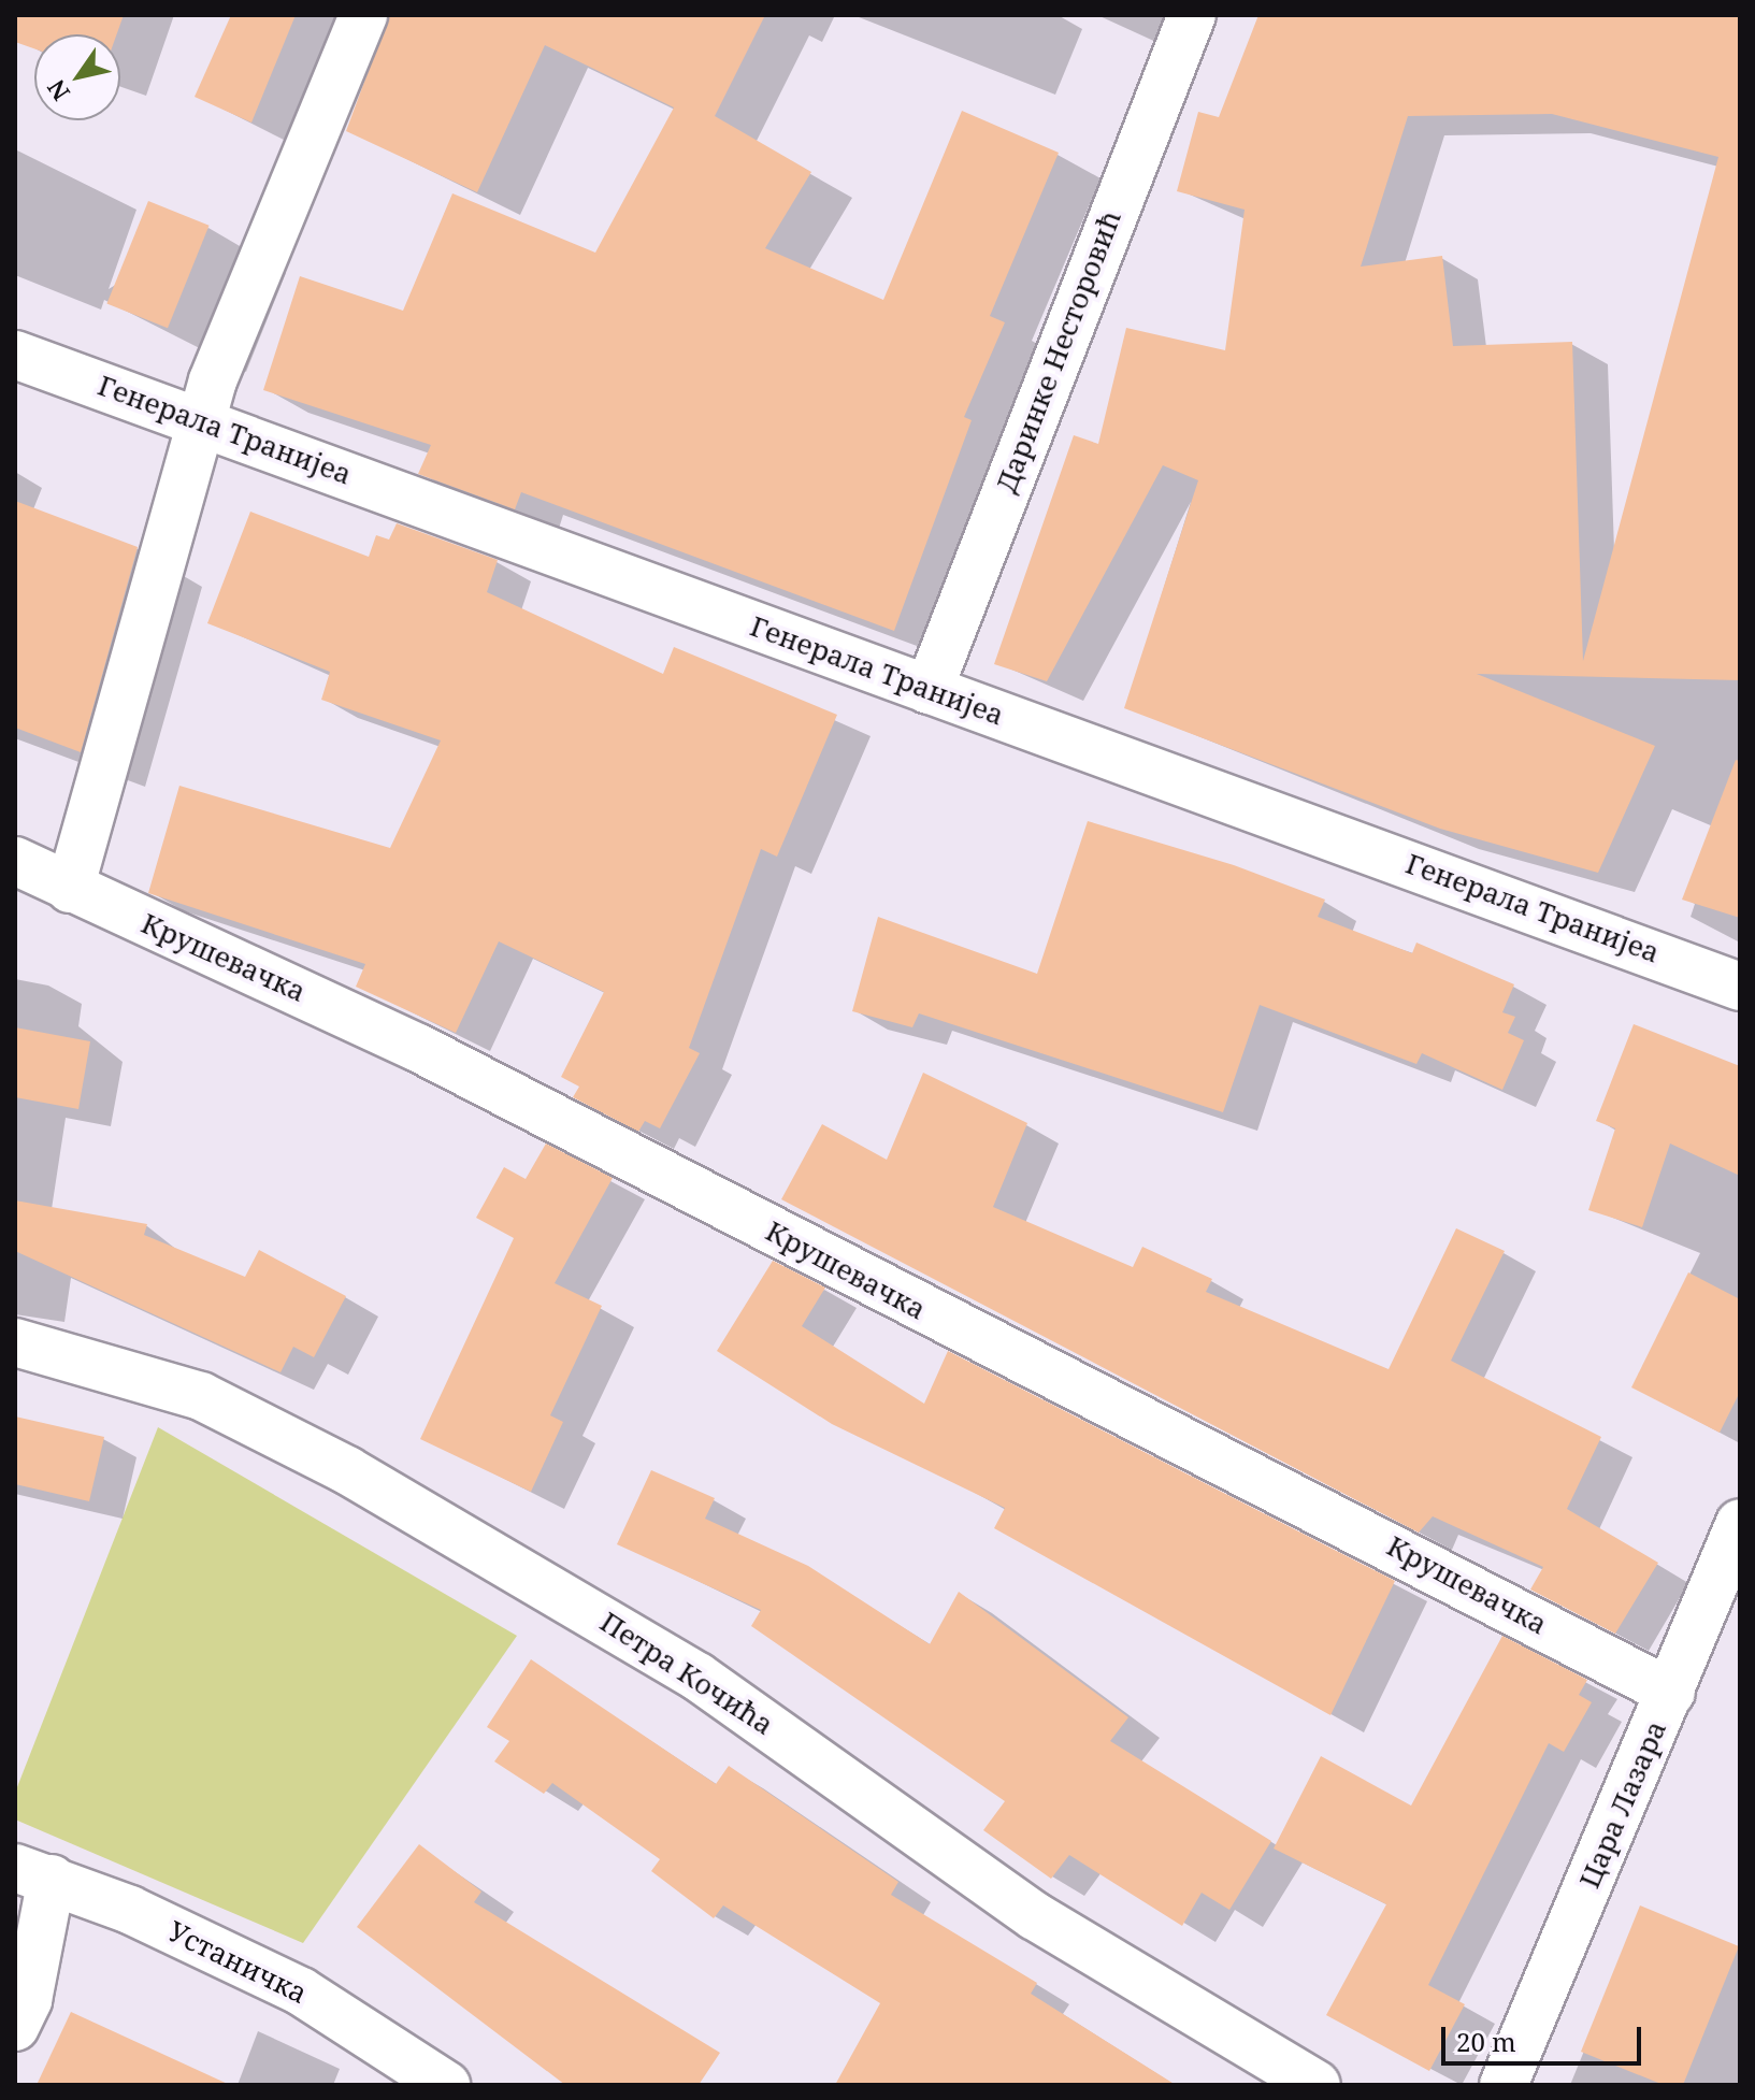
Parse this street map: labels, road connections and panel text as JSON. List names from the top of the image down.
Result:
{
  "streets": {
    "street": [
      "Даринке Несторовић",
      "Генерала Транијеа",
      "Крушевачка",
      "Петра Кочића",
      "Цара Лазара",
      "Устаничка"
    ]
  },
  "crossings": [
    ["Даринке Несторовић", "Генерала Транијеа"],
    ["Крушевачка", "Цара Лазара"]
  ],
  "scale_bar": "20 m",
  "north": "bottom left"
}
